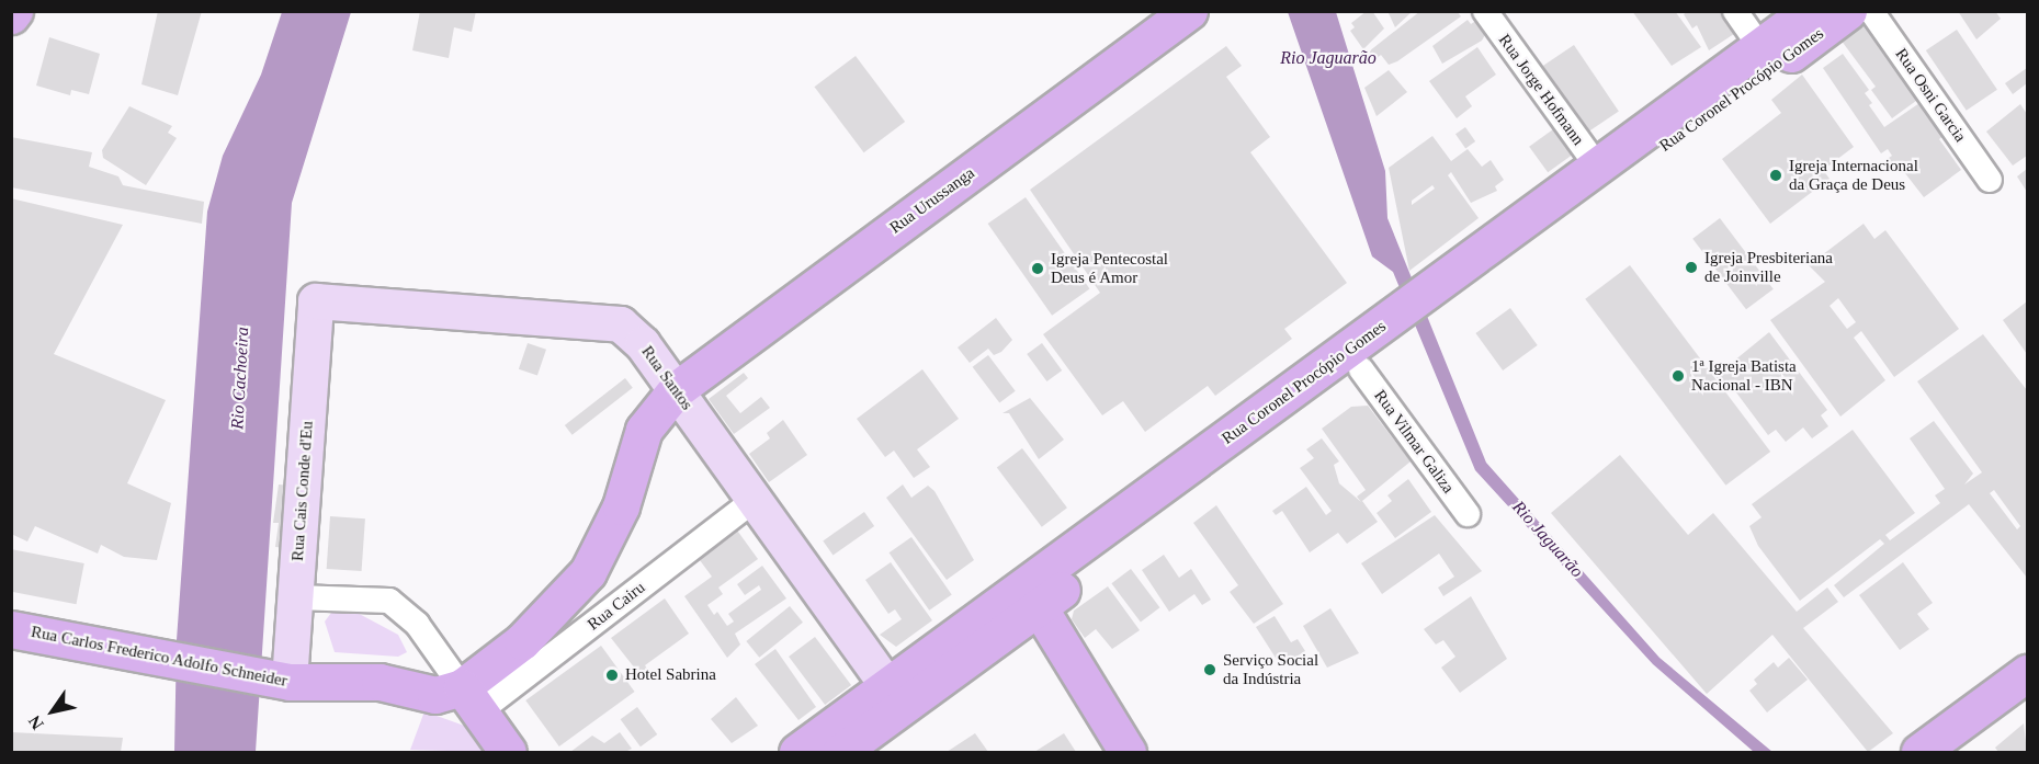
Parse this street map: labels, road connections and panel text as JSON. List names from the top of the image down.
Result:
{
  "streets": {
    "main road": ["Rua Coronel Procópio Gomes", "Rua Urussanga", "Rua Carlos Frederico Adolfo Schneider"],
    "street": [
      "Rua Jorge Hofmann",
      "Rua Osni Garcia",
      "Rua Santos",
      "Rua Vilmar Galiza",
      "Rua Cais Conde d'Eu",
      "Rua Cairu"
    ]
  },
  "crossings": [
    ["Rua Jorge Hofmann", "Rua Coronel Procópio Gomes"],
    ["Rua Coronel Procópio Gomes", "Rua Santos"],
    ["Rua Coronel Procópio Gomes", "Rua Vilmar Galiza"],
    ["Rua Urussanga", "Rua Santos"],
    ["Rua Urussanga", "Rua Cairu"],
    ["Rua Urussanga", "Rua Carlos Frederico Adolfo Schneider"],
    ["Rua Santos", "Rua Cais Conde d'Eu"],
    ["Rua Santos", "Rua Cairu"],
    ["Rua Cais Conde d'Eu", "Rua Carlos Frederico Adolfo Schneider"],
    ["Rua Cairu", "Rua Carlos Frederico Adolfo Schneider"]
  ],
  "water": ["Rio Jaguarão", "Rio Cachoeira"],
  "places": [
    "Igreja Internacional da Graça de Deus",
    "Igreja Presbiteriana de Joinville",
    "Igreja Pentecostal Deus é Amor",
    "1ª Igreja Batista Nacional - IBN",
    "Serviço Social da Indústria",
    "Hotel Sabrina"
  ],
  "north": "bottom left"
}
